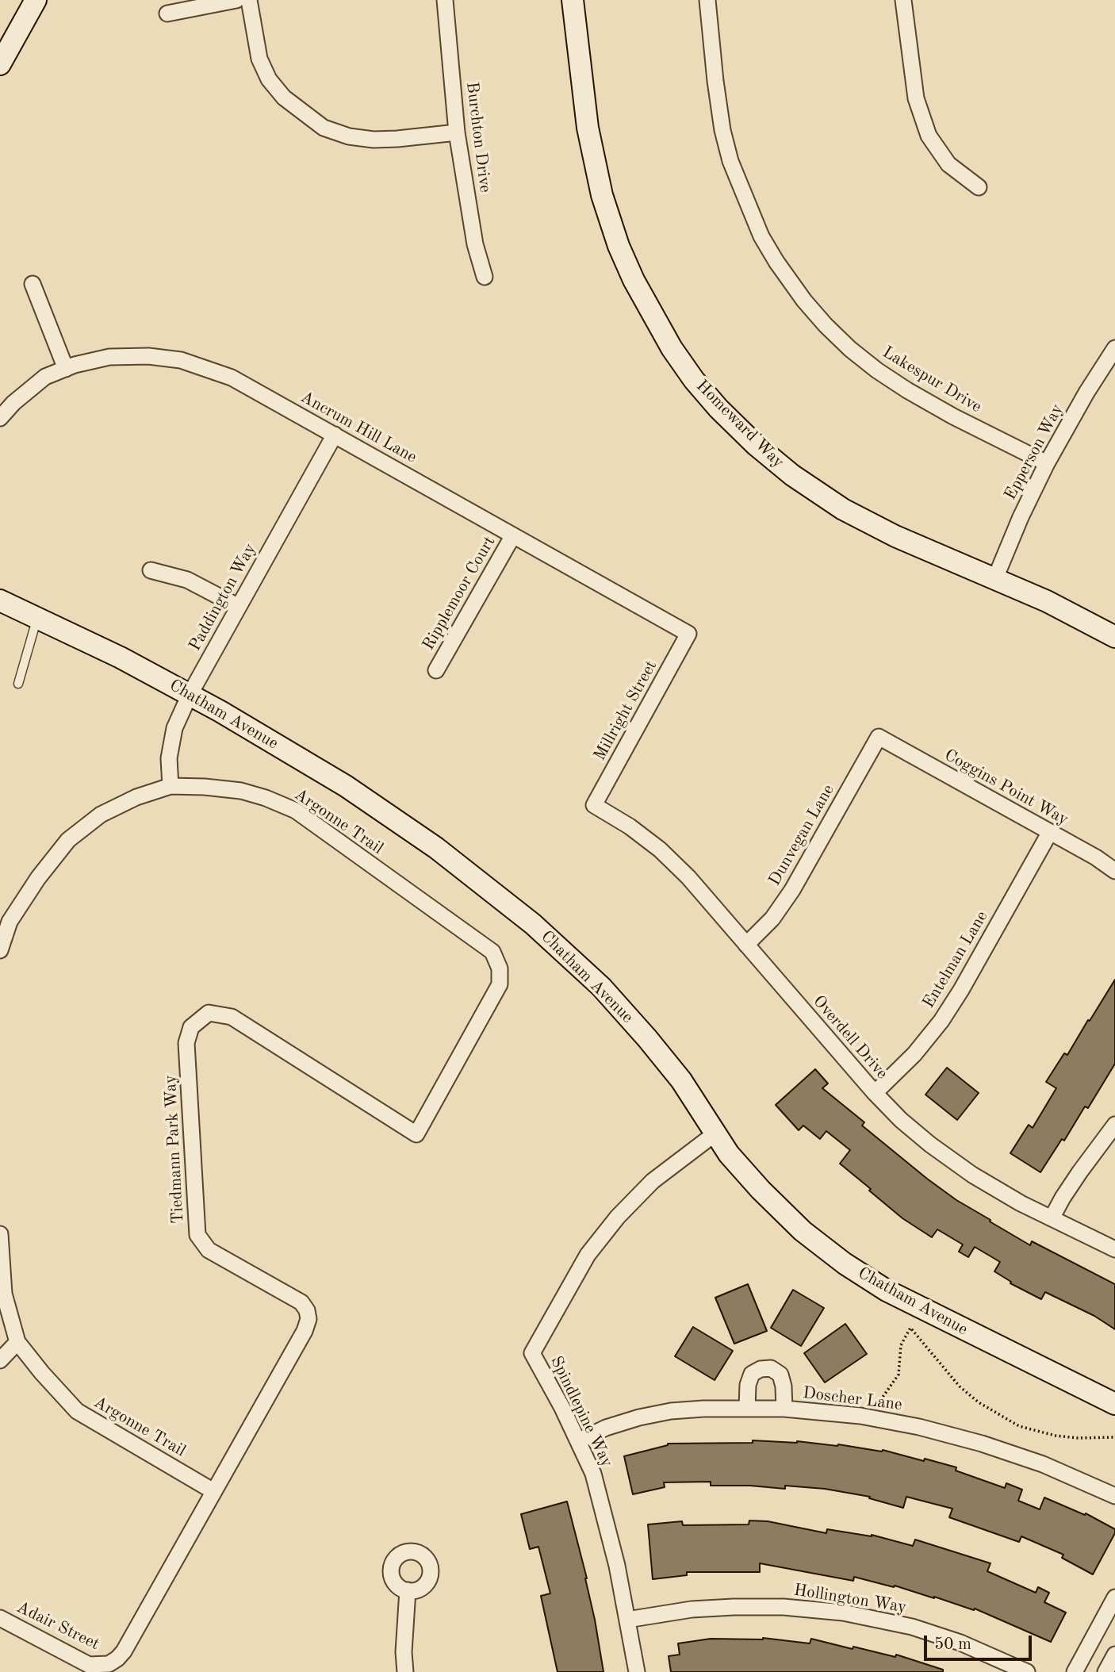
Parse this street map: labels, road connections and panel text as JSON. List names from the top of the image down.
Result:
{
  "streets": {
    "street": [
      "Burchton Drive",
      "Lakespur Drive",
      "Homeward Way",
      "Ancrum Hill Lane",
      "Epperson Way",
      "Ripplemoor Court",
      "Paddington Way",
      "Millright Street",
      "Chatham Avenue",
      "Coggins Point Way",
      "Argonne Trail",
      "Dunvegan Lane",
      "Entelman Lane",
      "Overdell Drive",
      "Tiedmann Park Way",
      "Doscher Lane",
      "Spindlepine Way",
      "Hollington Way",
      "Adair Street"
    ]
  },
  "crossings": [
    ["Lakespur Drive", "Epperson Way"],
    ["Homeward Way", "Epperson Way"],
    ["Ancrum Hill Lane", "Ripplemoor Court"],
    ["Ancrum Hill Lane", "Paddington Way"],
    ["Ancrum Hill Lane", "Millright Street"],
    ["Paddington Way", "Chatham Avenue"],
    ["Paddington Way", "Argonne Trail"],
    ["Millright Street", "Overdell Drive"],
    ["Chatham Avenue", "Spindlepine Way"],
    ["Coggins Point Way", "Dunvegan Lane"],
    ["Coggins Point Way", "Entelman Lane"],
    ["Argonne Trail", "Tiedmann Park Way"],
    ["Dunvegan Lane", "Overdell Drive"],
    ["Entelman Lane", "Overdell Drive"],
    ["Tiedmann Park Way", "Adair Street"],
    ["Doscher Lane", "Spindlepine Way"],
    ["Spindlepine Way", "Hollington Way"]
  ],
  "scale_bar": "50 m"
}
